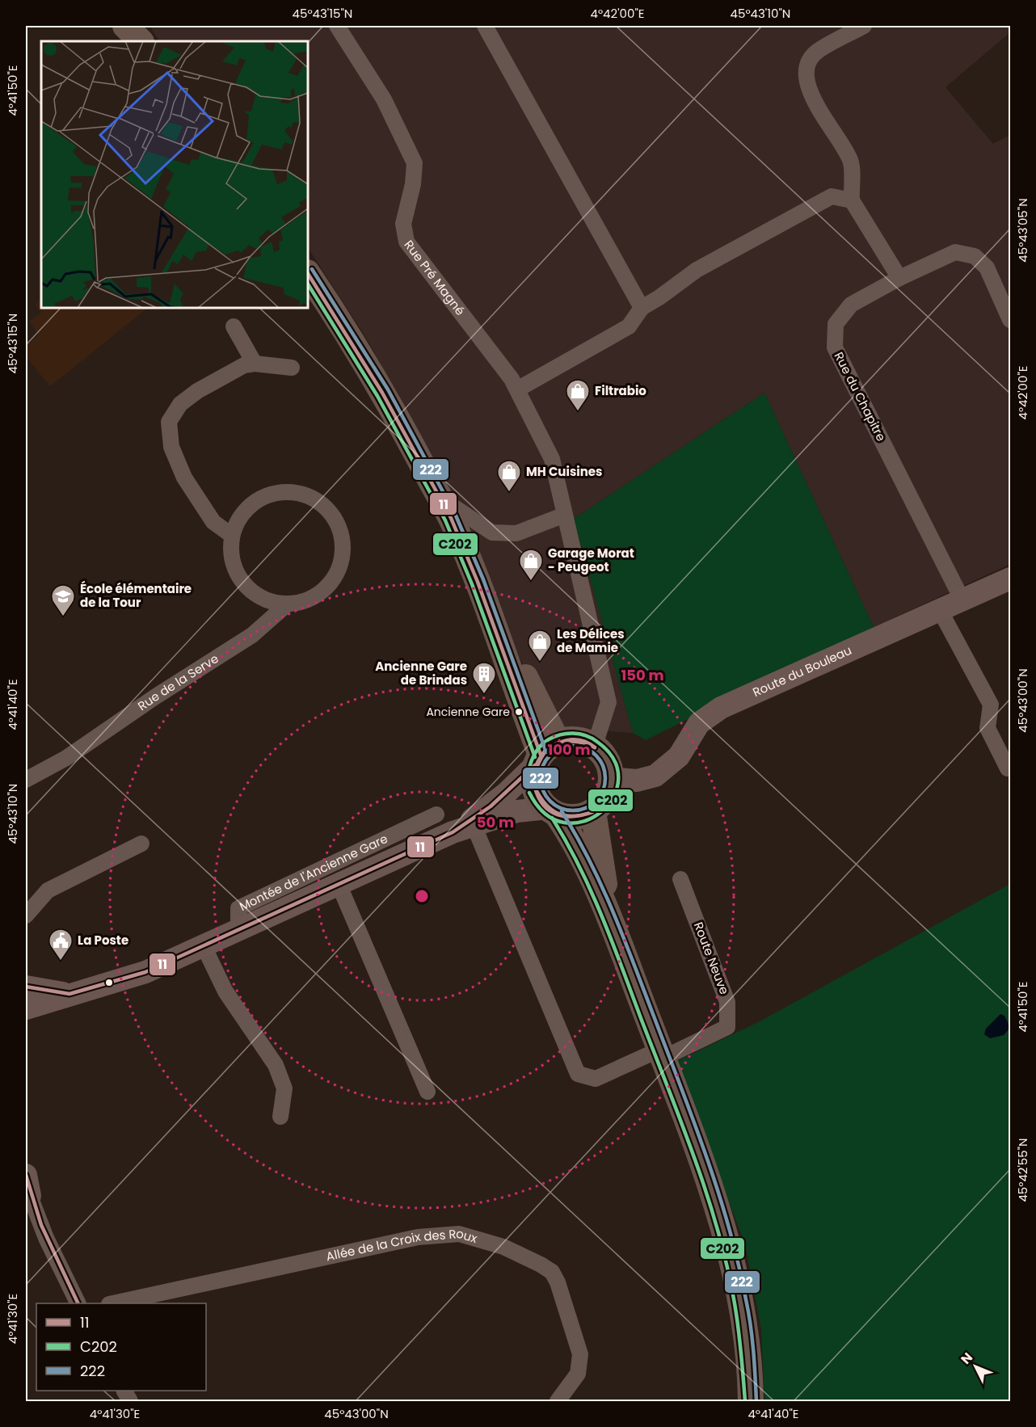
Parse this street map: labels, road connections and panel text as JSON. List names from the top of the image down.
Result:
{
  "streets": {
    "street": [
      "Rue Pré Magné",
      "Rue du Chapitre",
      "Route du Bouleau",
      "Rue de la Serve",
      "Montée de l'Ancienne Gare",
      "Route Neuve",
      "Allée de la Croix des Roux"
    ]
  },
  "crossings": [
    ["Rue Pré Magné", "Route du Bouleau"],
    ["Rue Pré Magné", "Montée de l'Ancienne Gare"],
    ["Rue du Chapitre", "Route du Bouleau"],
    ["Route du Bouleau", "Montée de l'Ancienne Gare"]
  ],
  "places": {
    "shop": [
      "Filtrabio",
      "MH Cuisines",
      "Garage Morat - Peugeot",
      "Les Délices de Mamie"
    ],
    "school or university": ["École élémentaire de la Tour"],
    "building": ["Ancienne Gare de Brindas"],
    "other": ["Ancienne Gare"],
    "public building": ["La Poste"]
  },
  "lines": ["transit line 222", "transit line 11", "transit line C202"],
  "legend": ["11", "C202", "222"],
  "north": "top left",
  "coordinates": [
    "45°43'15\"N",
    "4°42'00\"E",
    "45°43'10\"N",
    "4°41'50\"E",
    "45°43'05\"N",
    "45°43'00\"N",
    "4°41'40\"E",
    "45°42'55\"N",
    "4°41'30\"E"
  ],
  "rings": ["150 m", "100 m", "50 m"]
}
